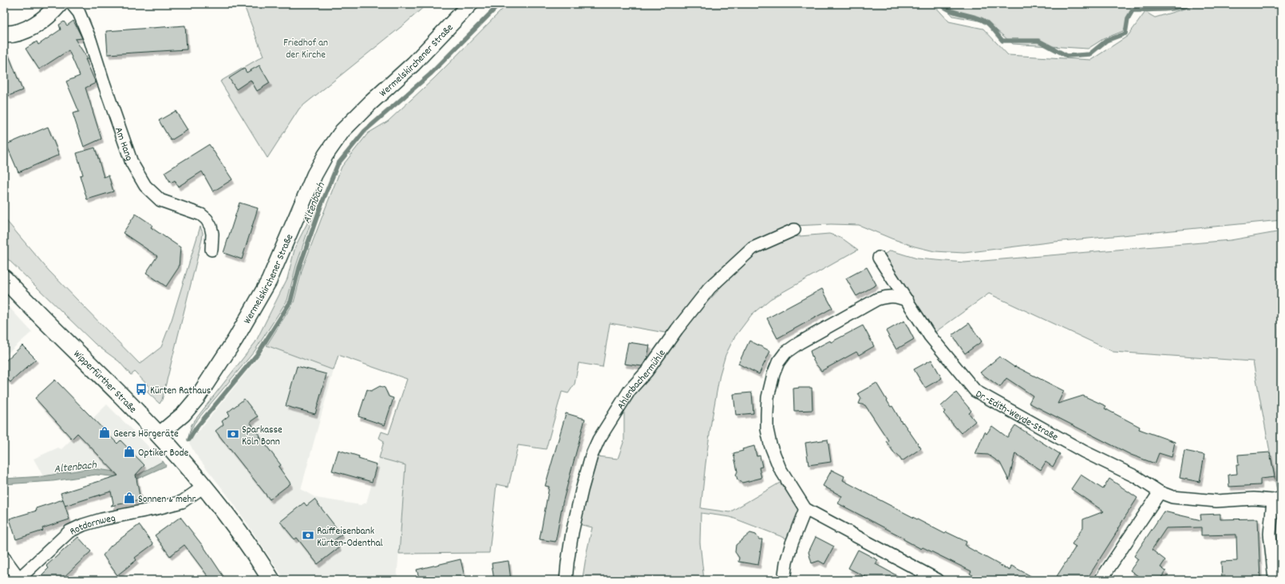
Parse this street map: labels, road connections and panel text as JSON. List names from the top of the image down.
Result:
{
  "streets": {
    "main road": ["Wipperfürther Straße"],
    "street": [
      "Wermelskirchener Straße",
      "Am Hang",
      "Ahlenbachermühle",
      "Dr.-Edith-Weyde-Straße",
      "Rotdornweg"
    ]
  },
  "crossings": [
    ["Wermelskirchener Straße", "Wipperfürther Straße"],
    ["Wipperfürther Straße", "Rotdornweg"]
  ],
  "water": ["Altenbach"],
  "parks": ["Friedhof an der Kirche"],
  "places": {
    "bus stop": ["Kürten Rathaus"],
    "shop": ["Geers Hörgeräte", "Optiker Bode", "Sonnen & mehr"],
    "bank": ["Sparkasse Köln Bonn", "Raiffeisenbank Kürten-Odenthal"]
  }
}
